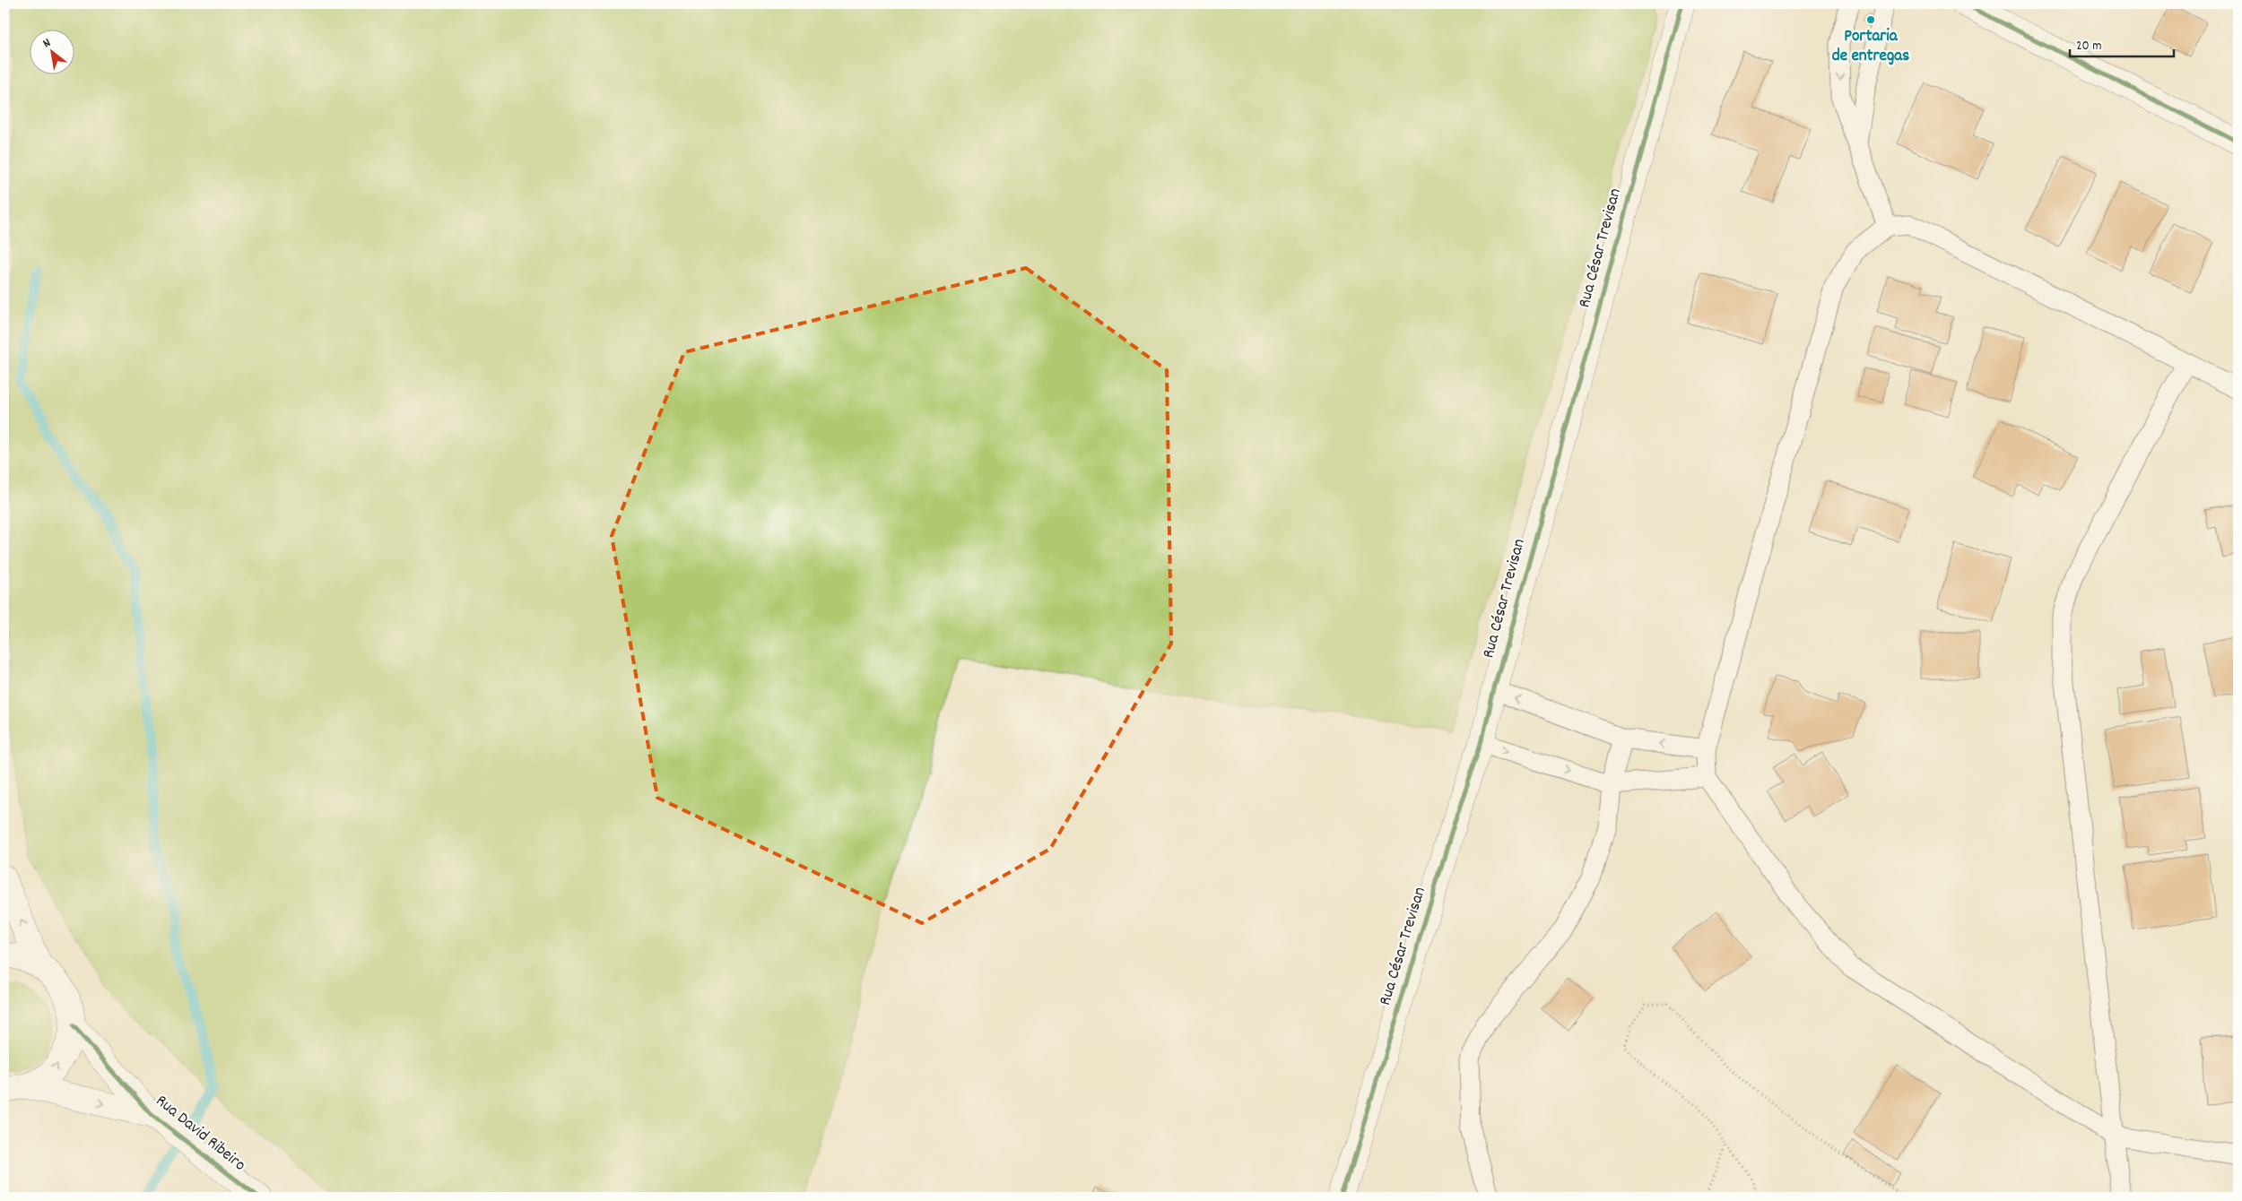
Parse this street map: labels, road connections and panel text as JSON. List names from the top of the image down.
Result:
{
  "streets": {
    "street": ["Rua César Trevisan", "Rua David Ribeiro"]
  },
  "places": ["Portaria de entregas"],
  "scale_bar": "20 m",
  "north": "top left"
}
